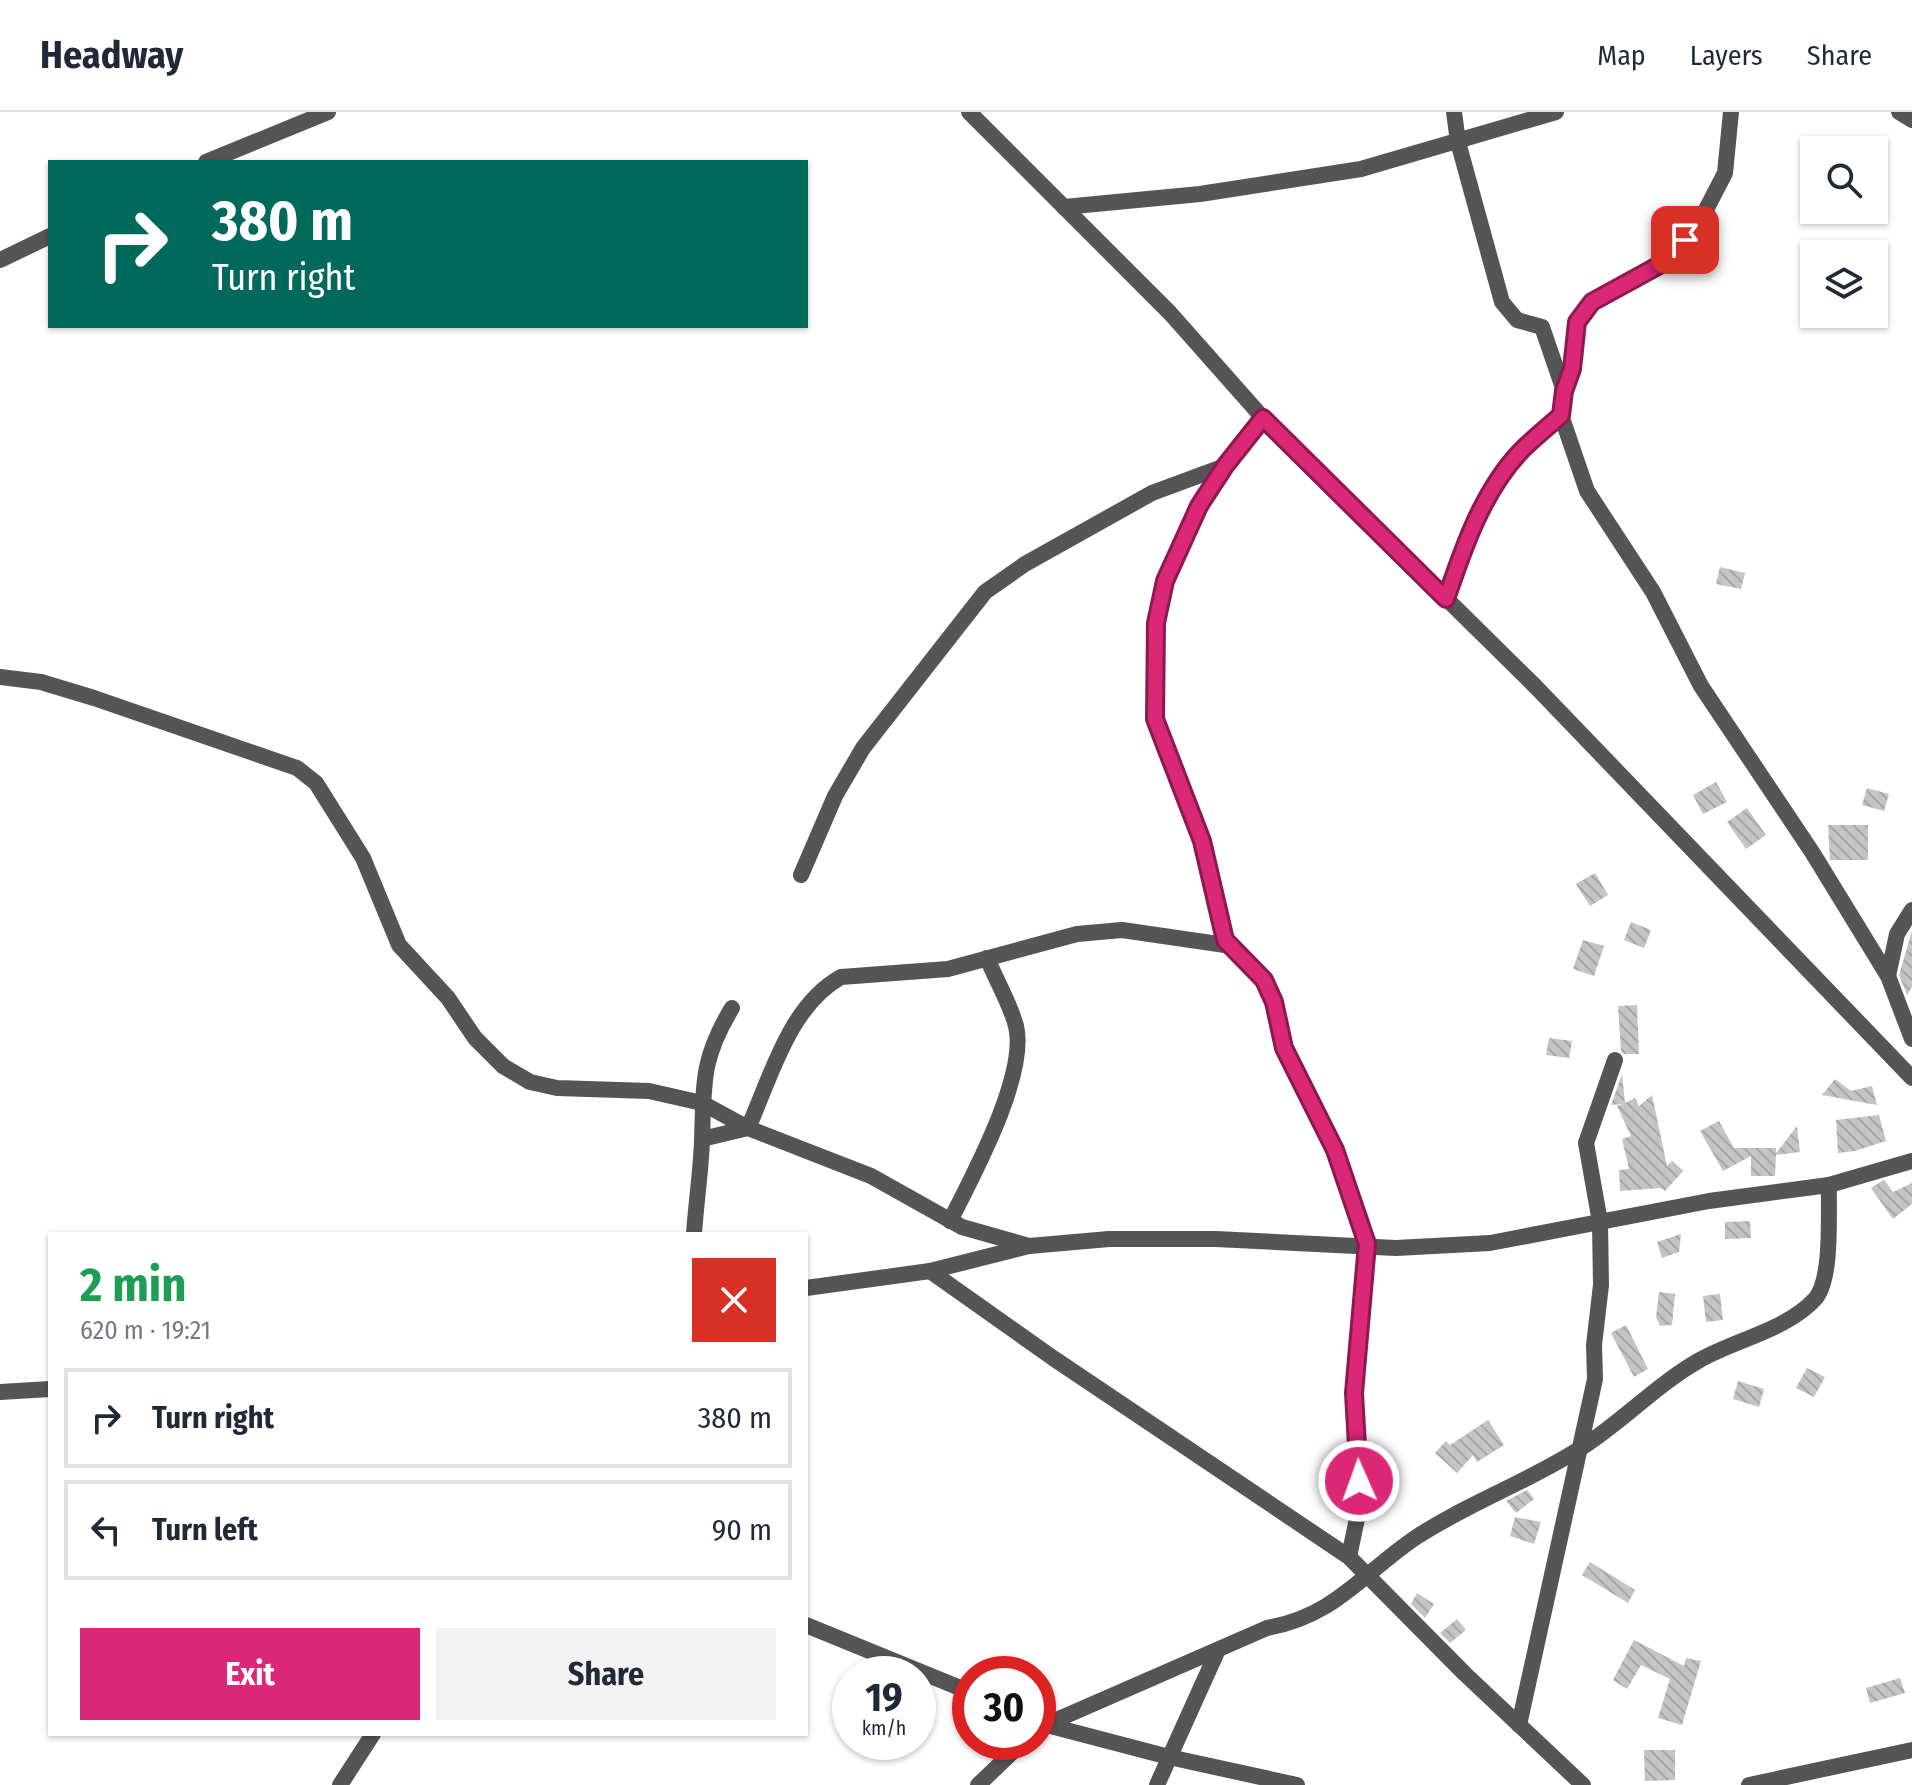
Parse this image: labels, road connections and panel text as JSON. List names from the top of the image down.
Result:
{
  "page": {
    "header": "Headway",
    "nav": ["Map", "Layers", "Share"],
    "turn": ["380 m", "Turn right"],
    "heading": ["2 min", "620 m · 19:21"],
    "list": [
      {
        "name": "Turn right",
        "value": "380 m"
      },
      {
        "name": "Turn left",
        "value": "90 m"
      }
    ],
    "buttons": ["Exit", "Share"],
    "speed": "19 km/h",
    "limit": "30"
  }
}
